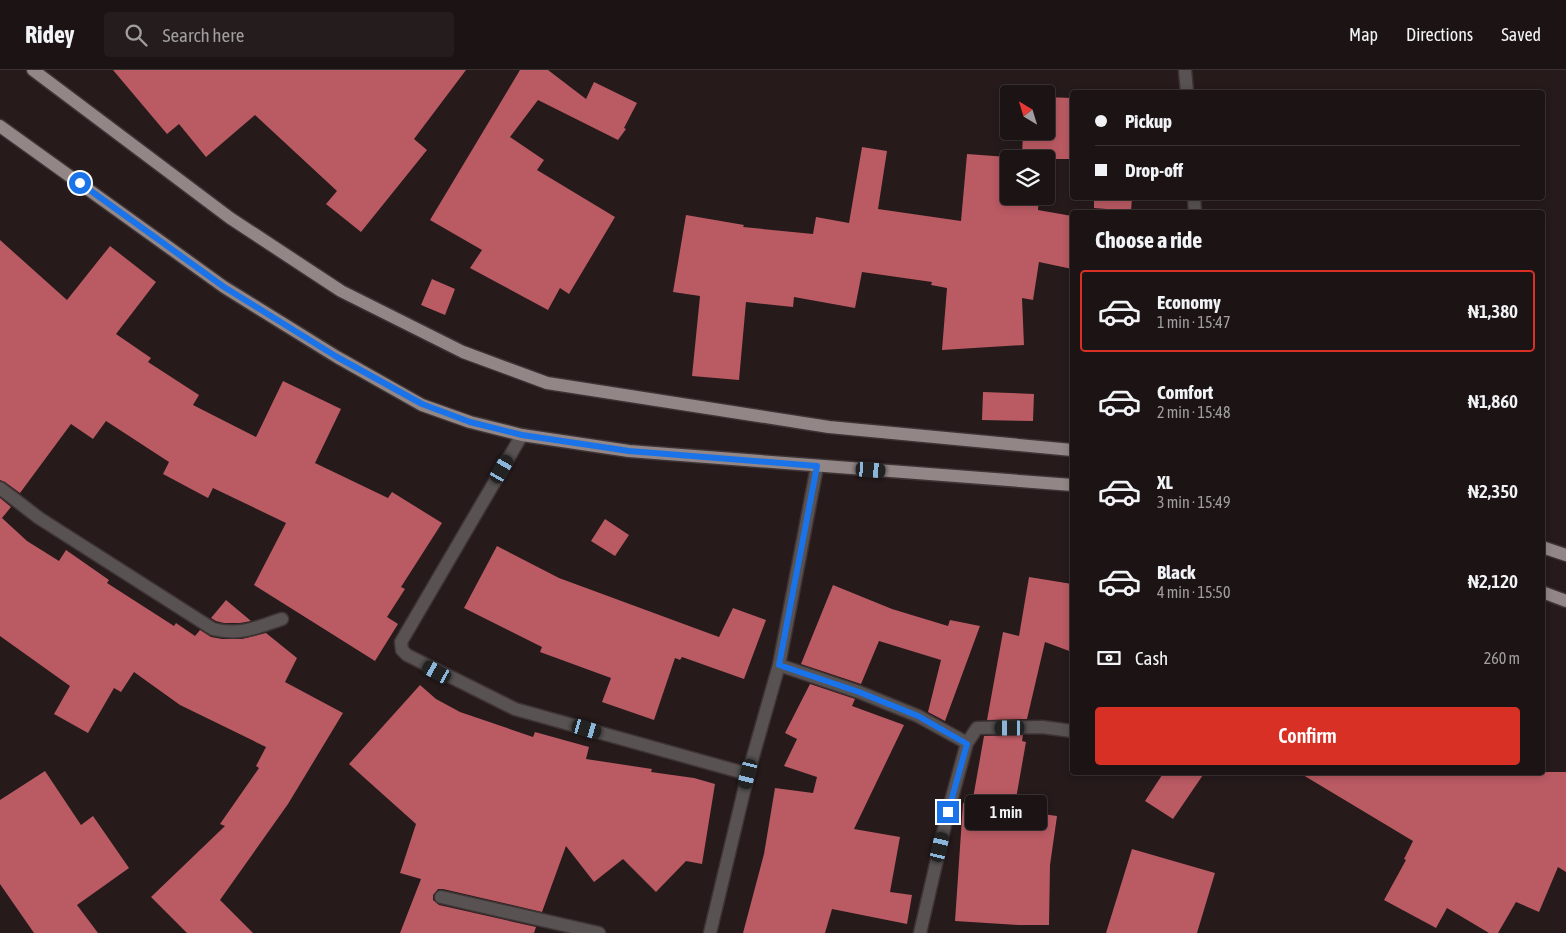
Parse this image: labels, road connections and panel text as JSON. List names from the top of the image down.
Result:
{
  "north": "top left",
  "page": {
    "header": "Ridey",
    "search": "Search here",
    "nav": ["Map", "Directions", "Saved"],
    "banner": ["Pickup", "Drop-off"],
    "heading": "Choose a ride",
    "list": [
      {
        "name": "Economy",
        "note": "1 min · 15:47",
        "value": "₦1,380"
      },
      {
        "name": "Comfort",
        "note": "2 min · 15:48",
        "value": "₦1,860"
      },
      {
        "name": "XL",
        "note": "3 min · 15:49",
        "value": "₦2,350"
      },
      {
        "name": "Black",
        "note": "4 min · 15:50",
        "value": "₦2,120"
      }
    ],
    "pay": ["Cash", "260 m"],
    "buttons": "Confirm",
    "bubble": "1 min"
  }
}
